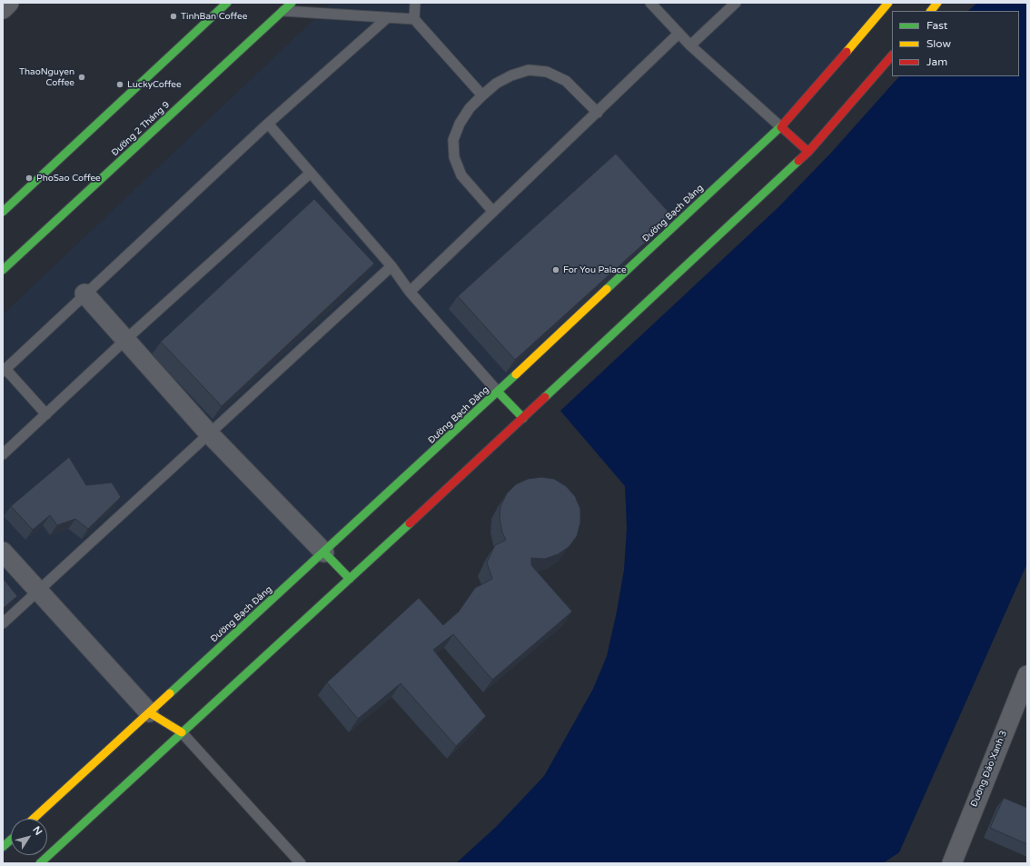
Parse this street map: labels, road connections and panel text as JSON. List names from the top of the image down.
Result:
{
  "streets": {
    "main road": ["Đường 2 Tháng 9", "Đường Bạch Đằng"],
    "street": ["Đường Đảo Xanh 3"]
  },
  "places": [
    "TinhBan Coffee",
    "ThaoNguyen Coffee",
    "LuckyCoffee",
    "PhoSao Coffee",
    "For You Palace"
  ],
  "legend": ["Fast", "Slow", "Jam"],
  "north": "top right"
}
